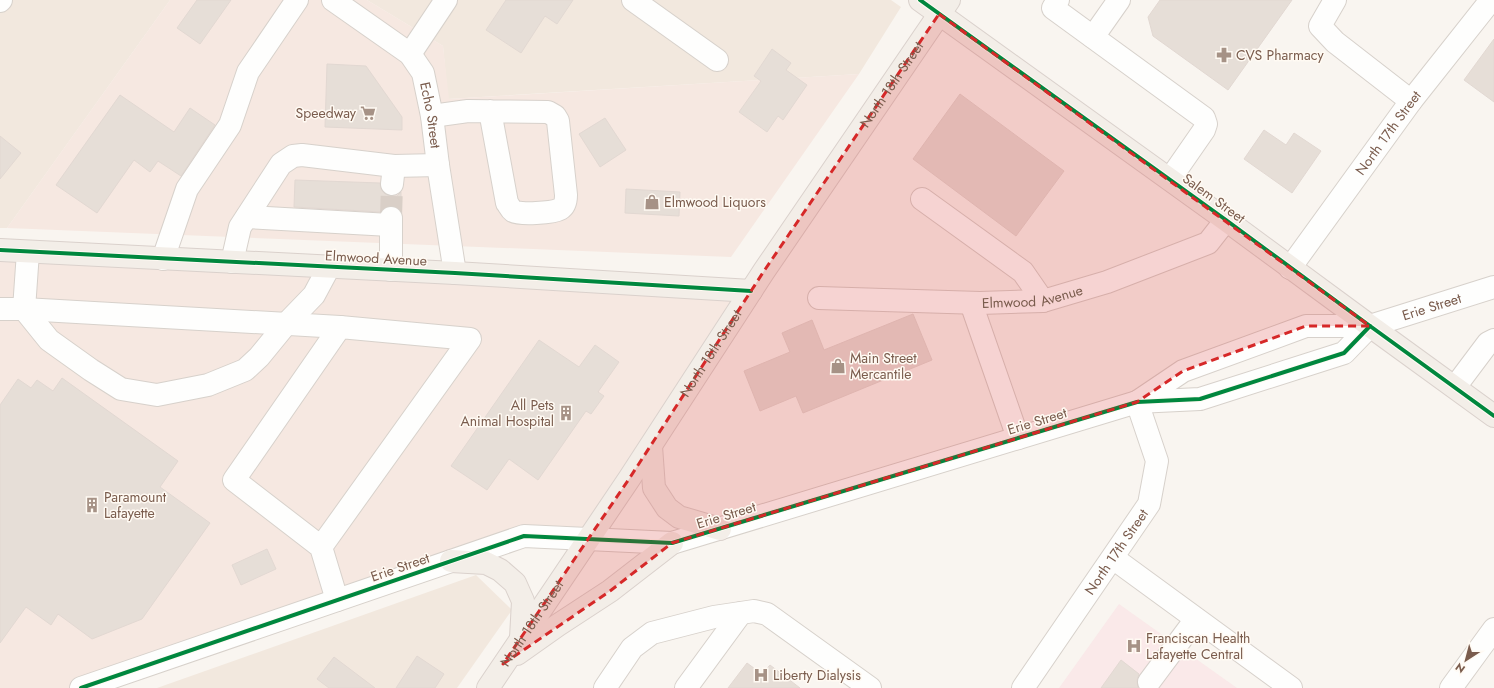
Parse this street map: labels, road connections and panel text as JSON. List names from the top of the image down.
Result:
{
  "streets": {
    "main road": ["North 18th Street", "Salem Street", "Elmwood Avenue"],
    "street": ["Echo Street", "North 17th Street", "Erie Street"]
  },
  "crossings": [
    ["North 18th Street", "Salem Street"],
    ["North 18th Street", "Elmwood Avenue"],
    ["North 18th Street", "Erie Street"],
    ["Echo Street", "Elmwood Avenue"],
    ["North 17th Street", "Salem Street"],
    ["North 17th Street", "Erie Street"],
    ["Salem Street", "Elmwood Avenue"],
    ["Salem Street", "Erie Street"]
  ],
  "places": {
    "pharmacy": ["CVS Pharmacy"],
    "supermarket": ["Speedway"],
    "shop": ["Elmwood Liquors", "Main Street Mercantile"],
    "building": ["All Pets Animal Hospital", "Paramount Lafayette"],
    "hospital": ["Franciscan Health Lafayette Central", "Liberty Dialysis"]
  },
  "north": "bottom left"
}
